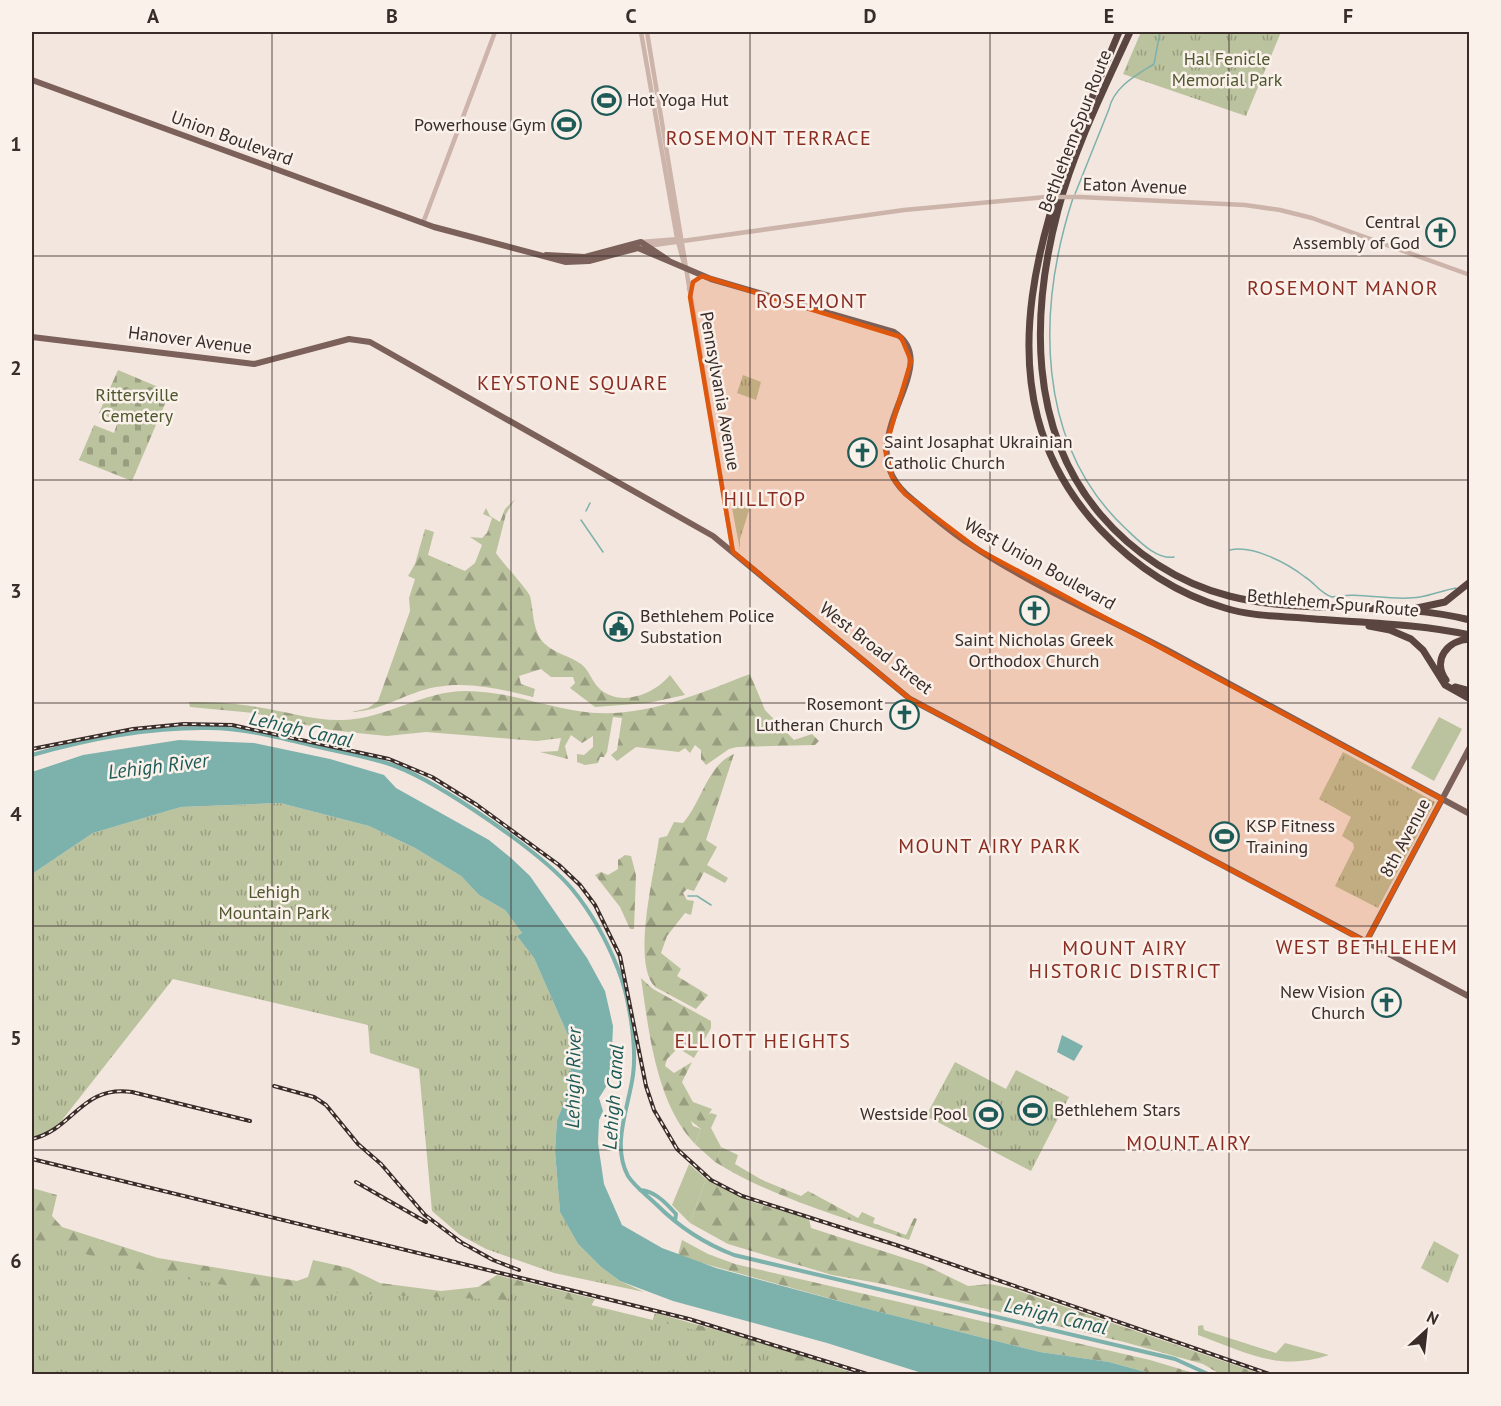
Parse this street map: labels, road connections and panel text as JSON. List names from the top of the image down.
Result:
{
  "streets": {
    "highway": ["Bethlehem Spur Route"],
    "main road": [
      "Union Boulevard",
      "Hanover Avenue",
      "West Union Boulevard",
      "West Broad Street",
      "8th Avenue"
    ],
    "street": ["Eaton Avenue", "Pennsylvania Avenue"]
  },
  "crossings": [
    ["Eaton Avenue", "Pennsylvania Avenue"],
    ["Eaton Avenue", "West Union Boulevard"],
    ["Hanover Avenue", "West Broad Street"],
    ["Pennsylvania Avenue", "West Union Boulevard"],
    ["Pennsylvania Avenue", "West Broad Street"],
    ["West Union Boulevard", "8th Avenue"],
    ["West Broad Street", "8th Avenue"]
  ],
  "districts": [
    "ROSEMONT TERRACE",
    "ROSEMONT MANOR",
    "ROSEMONT",
    "KEYSTONE SQUARE",
    "HILLTOP",
    "MOUNT AIRY PARK",
    "WEST BETHLEHEM",
    "MOUNT AIRY HISTORIC DISTRICT",
    "ELLIOTT HEIGHTS",
    "MOUNT AIRY"
  ],
  "water": ["Lehigh Canal", "Lehigh River"],
  "parks": ["Hal Fenicle Memorial Park", "Rittersville Cemetery", "Lehigh Mountain Park"],
  "places": {
    "sports": [
      "Hot Yoga Hut",
      "Powerhouse Gym",
      "KSP Fitness Training",
      "Bethlehem Stars",
      "Westside Pool"
    ],
    "church": [
      "Central Assembly of God",
      "Saint Josaphat Ukrainian Catholic Church",
      "Saint Nicholas Greek Orthodox Church",
      "Rosemont Lutheran Church",
      "New Vision Church"
    ],
    "public building": ["Bethlehem Police Substation"]
  },
  "north": "top right",
  "grid": {
    "columns": [
      "A",
      "B",
      "C",
      "D",
      "E",
      "F"
    ],
    "rows": [
      "1",
      "2",
      "3",
      "4",
      "5",
      "6"
    ]
  }
}
